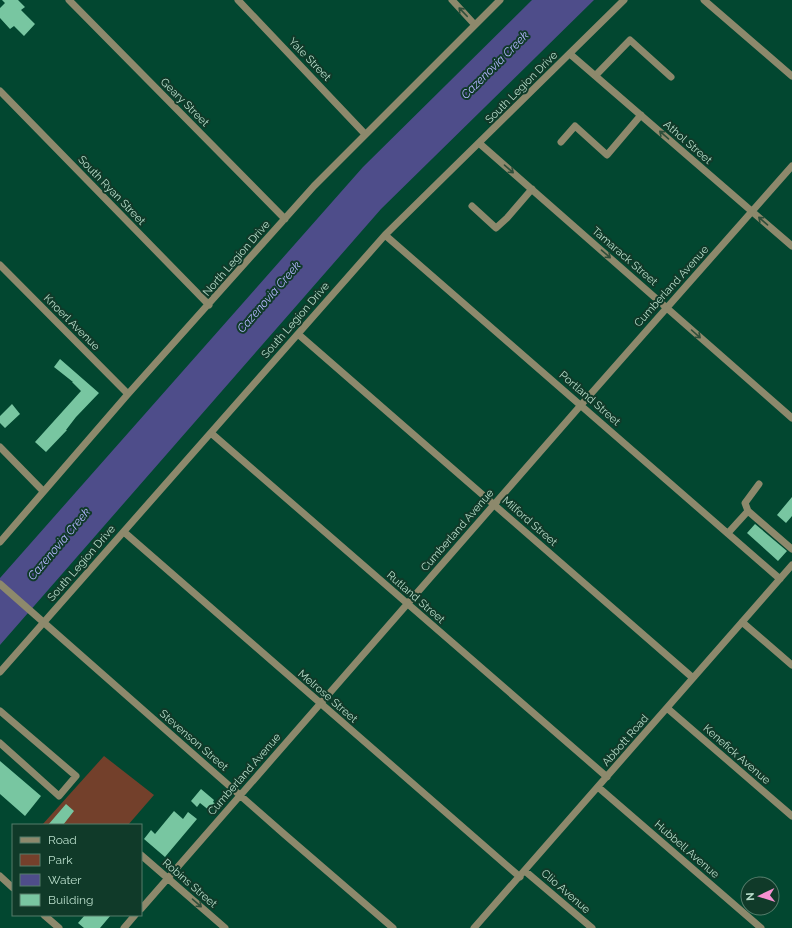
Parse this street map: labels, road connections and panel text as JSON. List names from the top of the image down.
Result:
{
  "streets": {
    "street": [
      "Yale Street",
      "South Legion Drive",
      "Geary Street",
      "Athol Street",
      "South Ryan Street",
      "Tamarack Street",
      "North Legion Drive",
      "Cumberland Avenue",
      "Knoerl Avenue",
      "Portland Street",
      "Milford Street",
      "Rutland Street",
      "Melrose Street",
      "Stevenson Street",
      "Abbott Road",
      "Kenefick Avenue",
      "Hubbell Avenue",
      "Robins Street",
      "Clio Avenue"
    ]
  },
  "crossings": [
    ["Yale Street", "North Legion Drive"],
    ["South Legion Drive", "Athol Street"],
    ["South Legion Drive", "Tamarack Street"],
    ["South Legion Drive", "Portland Street"],
    ["South Legion Drive", "Milford Street"],
    ["South Legion Drive", "Rutland Street"],
    ["South Legion Drive", "Melrose Street"],
    ["South Legion Drive", "Stevenson Street"],
    ["Geary Street", "North Legion Drive"],
    ["Athol Street", "Cumberland Avenue"],
    ["South Ryan Street", "North Legion Drive"],
    ["Tamarack Street", "Cumberland Avenue"],
    ["North Legion Drive", "Knoerl Avenue"],
    ["Cumberland Avenue", "Portland Street"],
    ["Cumberland Avenue", "Milford Street"],
    ["Cumberland Avenue", "Rutland Street"],
    ["Cumberland Avenue", "Melrose Street"],
    ["Cumberland Avenue", "Stevenson Street"],
    ["Cumberland Avenue", "Robins Street"],
    ["Portland Street", "Abbott Road"],
    ["Milford Street", "Abbott Road"],
    ["Rutland Street", "Abbott Road"],
    ["Melrose Street", "Abbott Road"],
    ["Abbott Road", "Kenefick Avenue"],
    ["Abbott Road", "Hubbell Avenue"],
    ["Abbott Road", "Clio Avenue"]
  ],
  "one_way": ["Athol Street", "Tamarack Street", "Robins Street"],
  "water": ["Cazenovia Creek"],
  "legend": [
    "Road",
    "Park",
    "Water",
    "Building"
  ],
  "north": "left"
}
